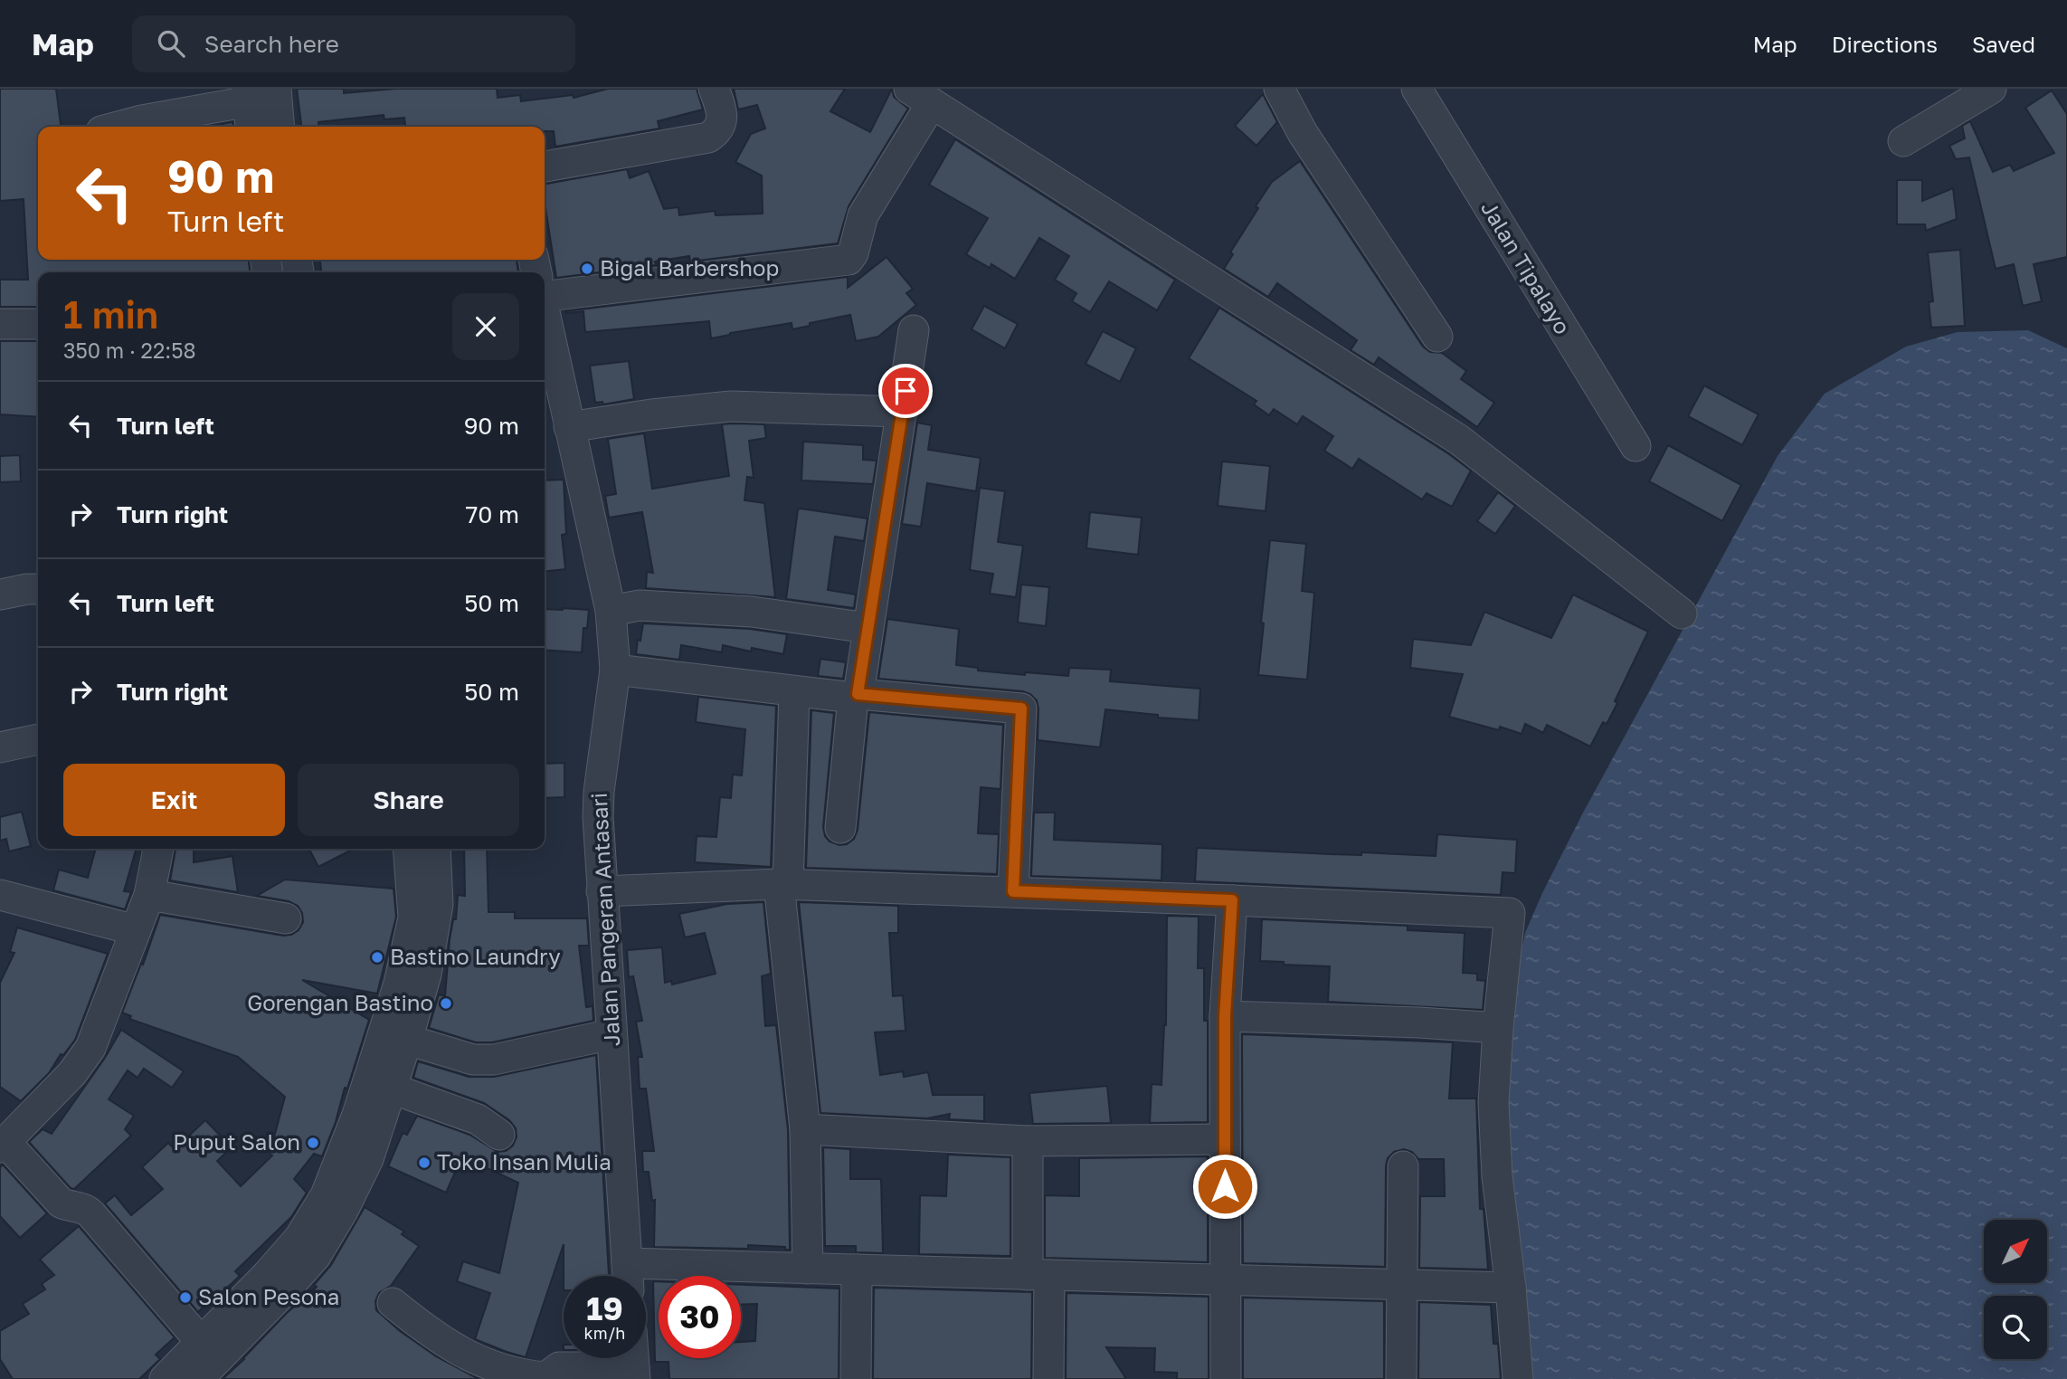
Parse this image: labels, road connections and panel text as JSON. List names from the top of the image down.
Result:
{
  "streets": {
    "street": ["Jalan Tipalayo", "Jalan Pangeran Antasari"]
  },
  "places": [
    "Bigal Barbershop",
    "Bastino Laundry",
    "Gorengan Bastino",
    "Puput Salon",
    "Toko Insan Mulia",
    "Salon Pesona"
  ],
  "north": "top right",
  "page": {
    "header": "Map",
    "search": "Search here",
    "nav": ["Map", "Directions", "Saved"],
    "turn": ["90 m", "Turn left"],
    "heading": ["1 min", "350 m · 22:58"],
    "list": [
      {
        "name": "Turn left",
        "value": "90 m"
      },
      {
        "name": "Turn right",
        "value": "70 m"
      },
      {
        "name": "Turn left",
        "value": "50 m"
      },
      {
        "name": "Turn right",
        "value": "50 m"
      }
    ],
    "buttons": ["Exit", "Share"],
    "speed": "19 km/h",
    "limit": "30"
  }
}
